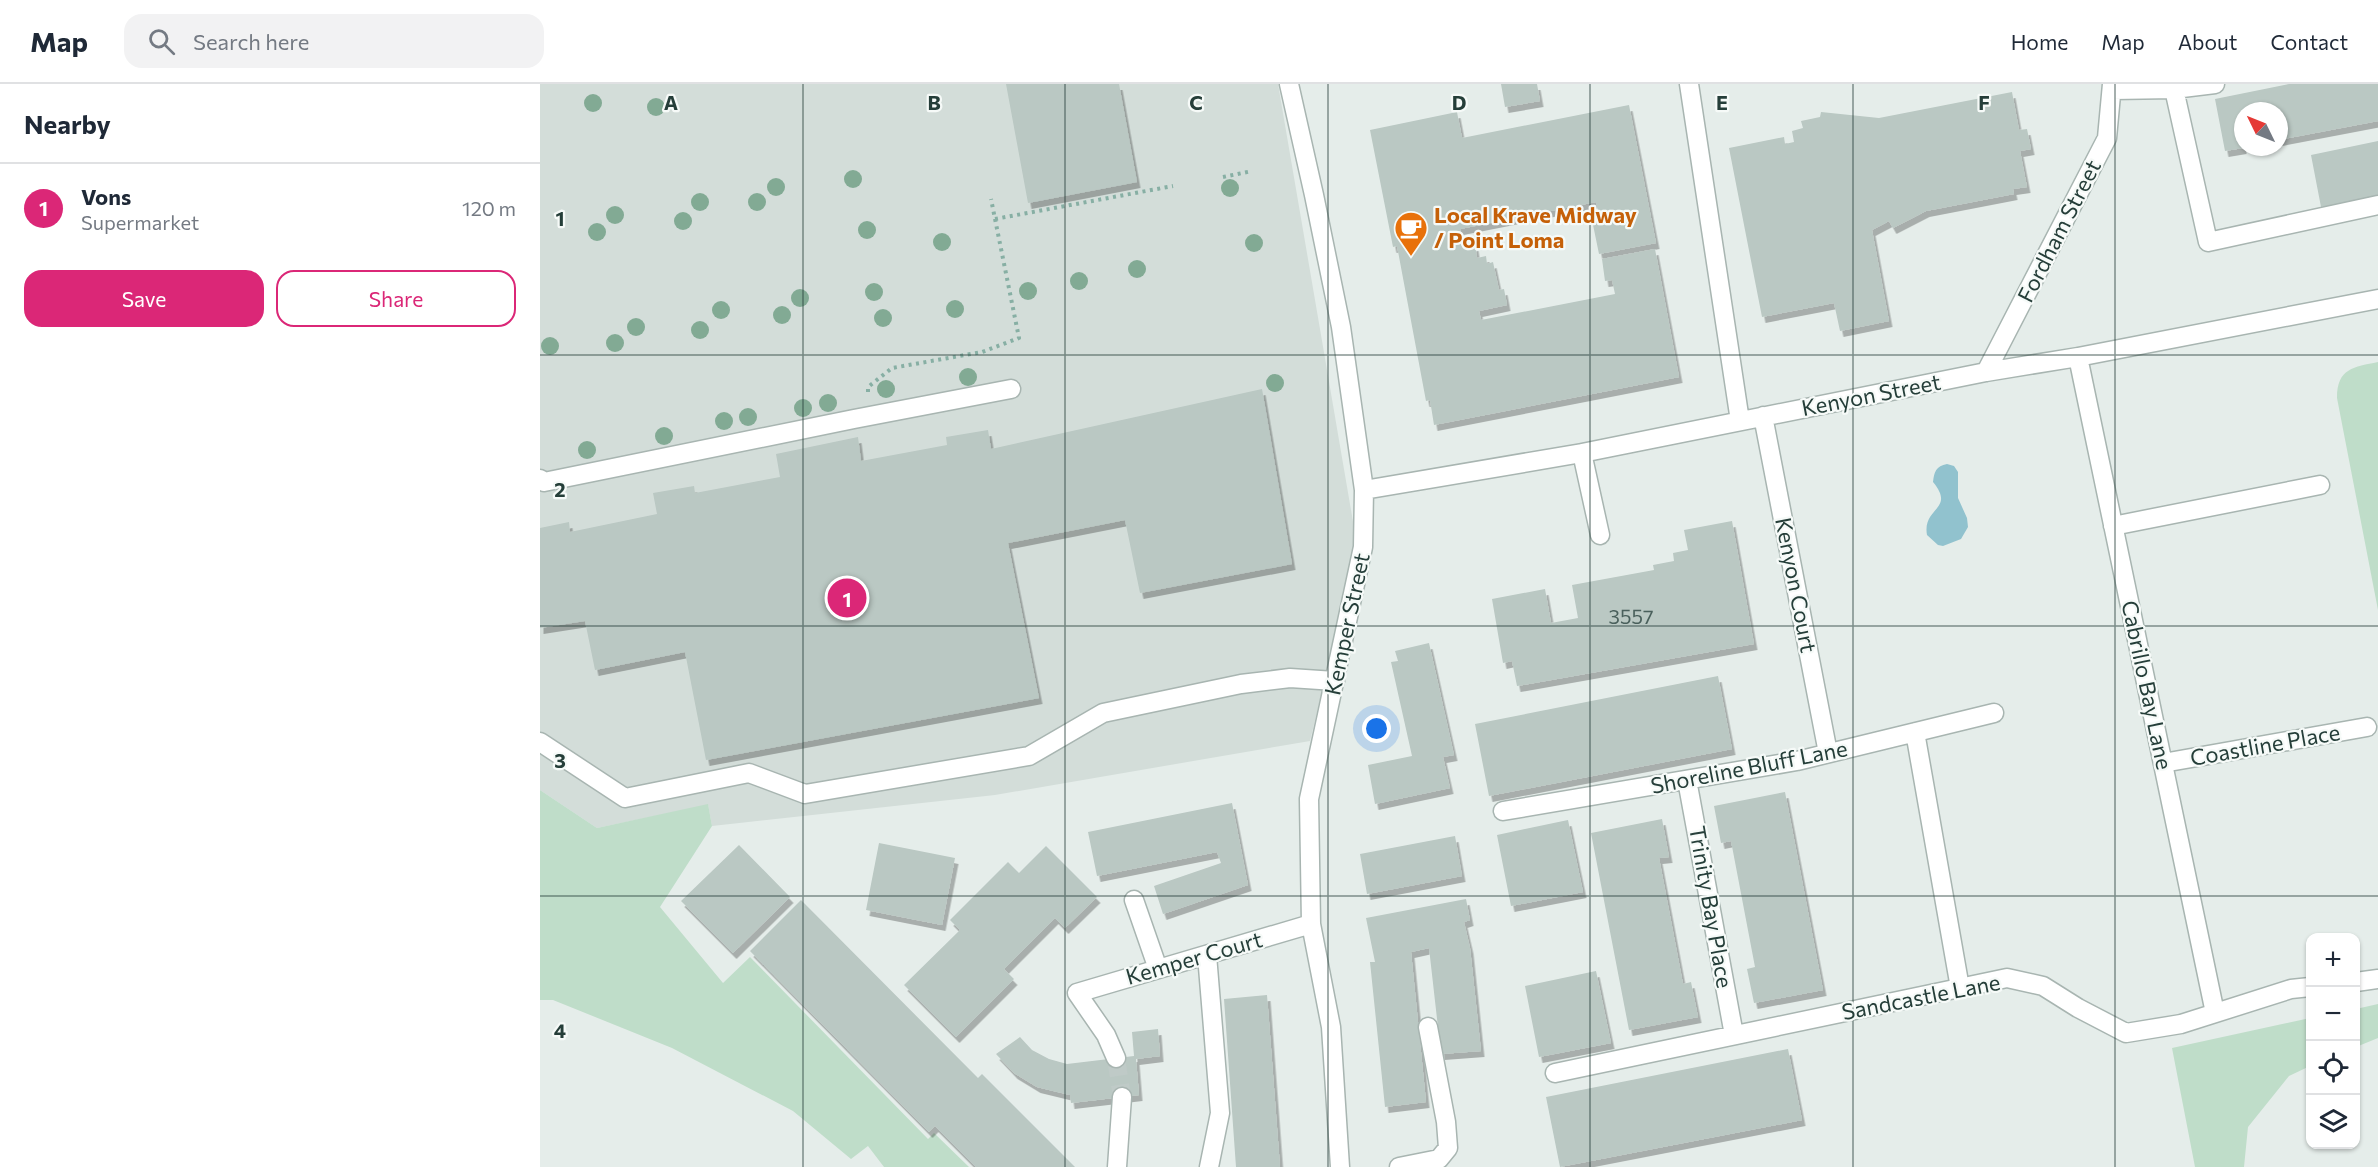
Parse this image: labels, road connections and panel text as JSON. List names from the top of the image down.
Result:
{
  "streets": {
    "street": [
      "Fordham Street",
      "Kenyon Street",
      "Kenyon Court",
      "Kemper Street",
      "Cabrillo Bay Lane",
      "Coastline Place",
      "Shoreline Bluff Lane",
      "Trinity Bay Place",
      "Kemper Court",
      "Sandcastle Lane"
    ]
  },
  "crossings": [
    ["Fordham Street", "Kenyon Street"],
    ["Kenyon Street", "Kenyon Court"],
    ["Kenyon Street", "Kemper Street"],
    ["Kenyon Street", "Cabrillo Bay Lane"],
    ["Kenyon Court", "Shoreline Bluff Lane"],
    ["Kemper Street", "Kemper Court"],
    ["Cabrillo Bay Lane", "Coastline Place"],
    ["Cabrillo Bay Lane", "Sandcastle Lane"],
    ["Shoreline Bluff Lane", "Trinity Bay Place"],
    ["Trinity Bay Place", "Sandcastle Lane"]
  ],
  "places": {
    "cafe": ["Local Krave Midway / Point Loma"]
  },
  "house_numbers": ["3557"],
  "north": "top left",
  "page": {
    "header": "Map",
    "search": "Search here",
    "nav": [
      "Home",
      "Map",
      "About",
      "Contact"
    ],
    "heading": "Nearby",
    "list": [
      {
        "mark": "1",
        "name": "Vons",
        "note": "Supermarket",
        "value": "120 m"
      }
    ],
    "buttons": ["Save", "Share"],
    "pins": "1",
    "map_buttons": ["+", "−"]
  },
  "grid": {
    "columns": [
      "A",
      "B",
      "C",
      "D",
      "E",
      "F"
    ],
    "rows": [
      "1",
      "2",
      "3",
      "4"
    ]
  }
}
